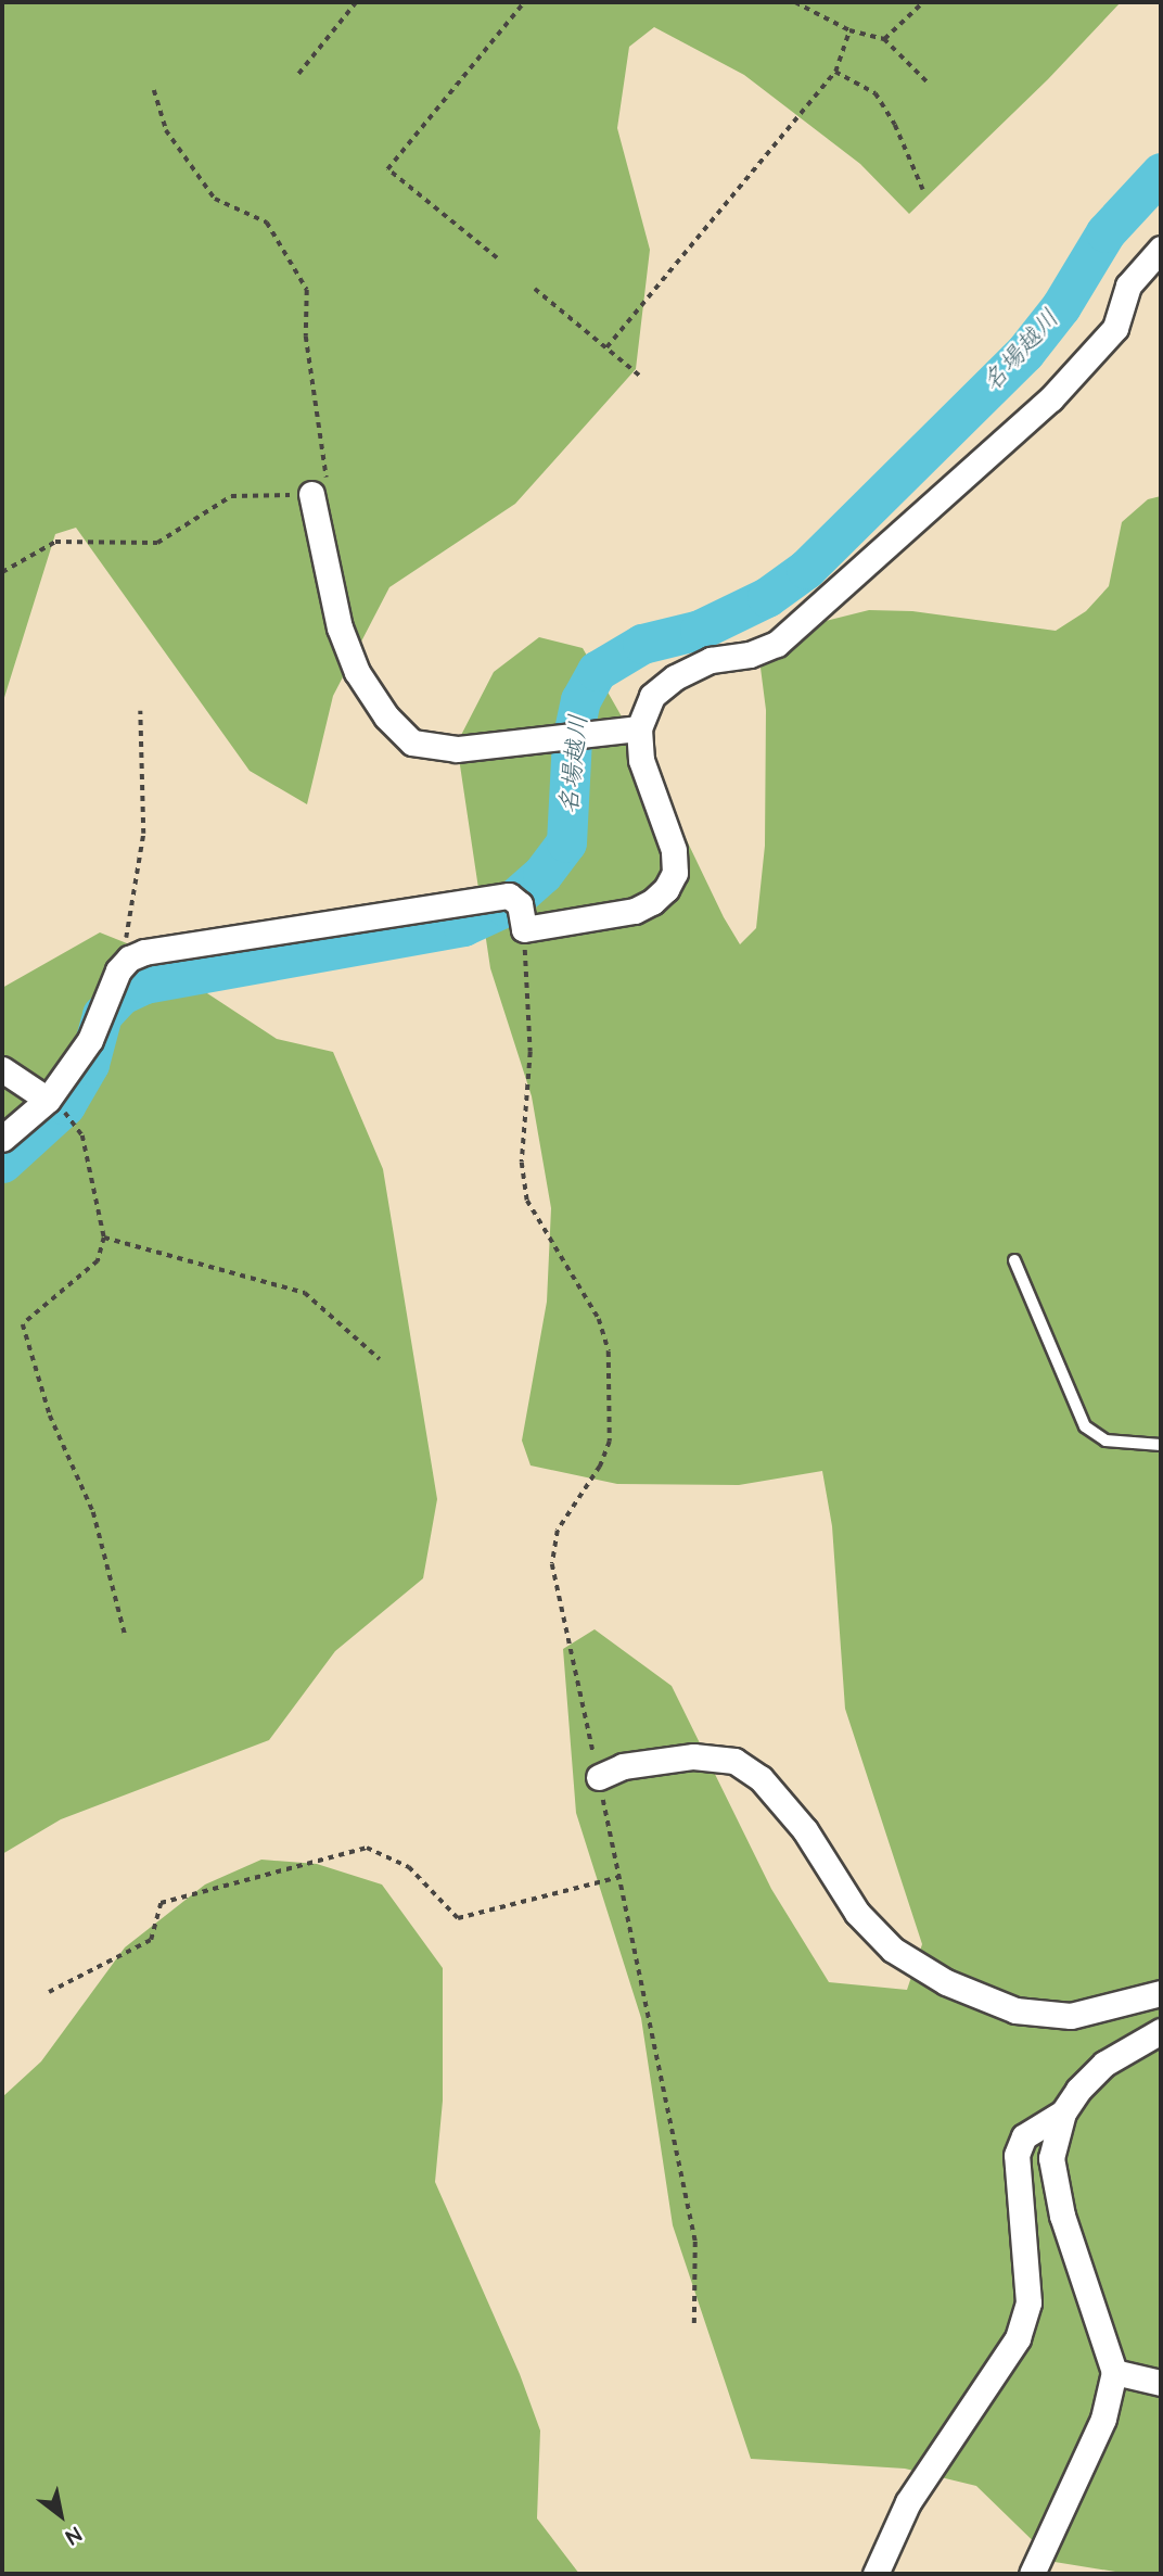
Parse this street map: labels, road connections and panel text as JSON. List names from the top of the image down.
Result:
{
  "water": ["名場越川"],
  "north": "bottom right"
}
